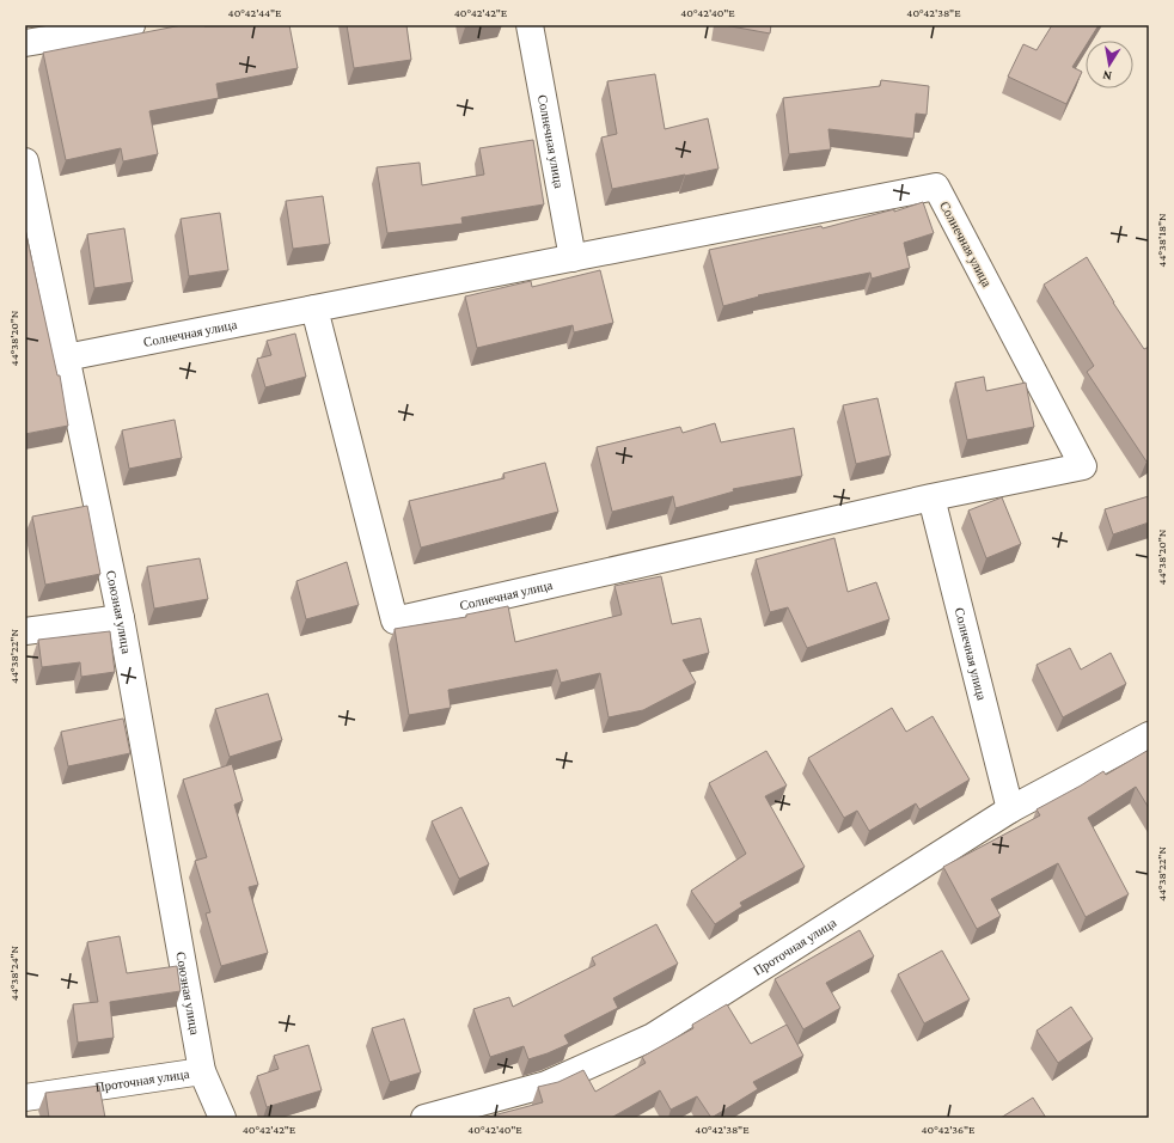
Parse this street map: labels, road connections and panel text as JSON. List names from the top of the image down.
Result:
{
  "streets": {
    "street": ["Солнечная улица", "Союзная улица", "Проточная улица"]
  },
  "crossings": [
    ["Солнечная улица", "Союзная улица"],
    ["Солнечная улица", "Проточная улица"],
    ["Союзная улица", "Проточная улица"]
  ],
  "north": "bottom",
  "coordinates": [
    "40°42'44\"E",
    "40°42'42\"E",
    "40°42'40\"E",
    "40°42'38\"E",
    "44°38'18\"N",
    "44°38'20\"N",
    "44°38'22\"N",
    "44°38'24\"N",
    "40°42'36\"E"
  ]
}
